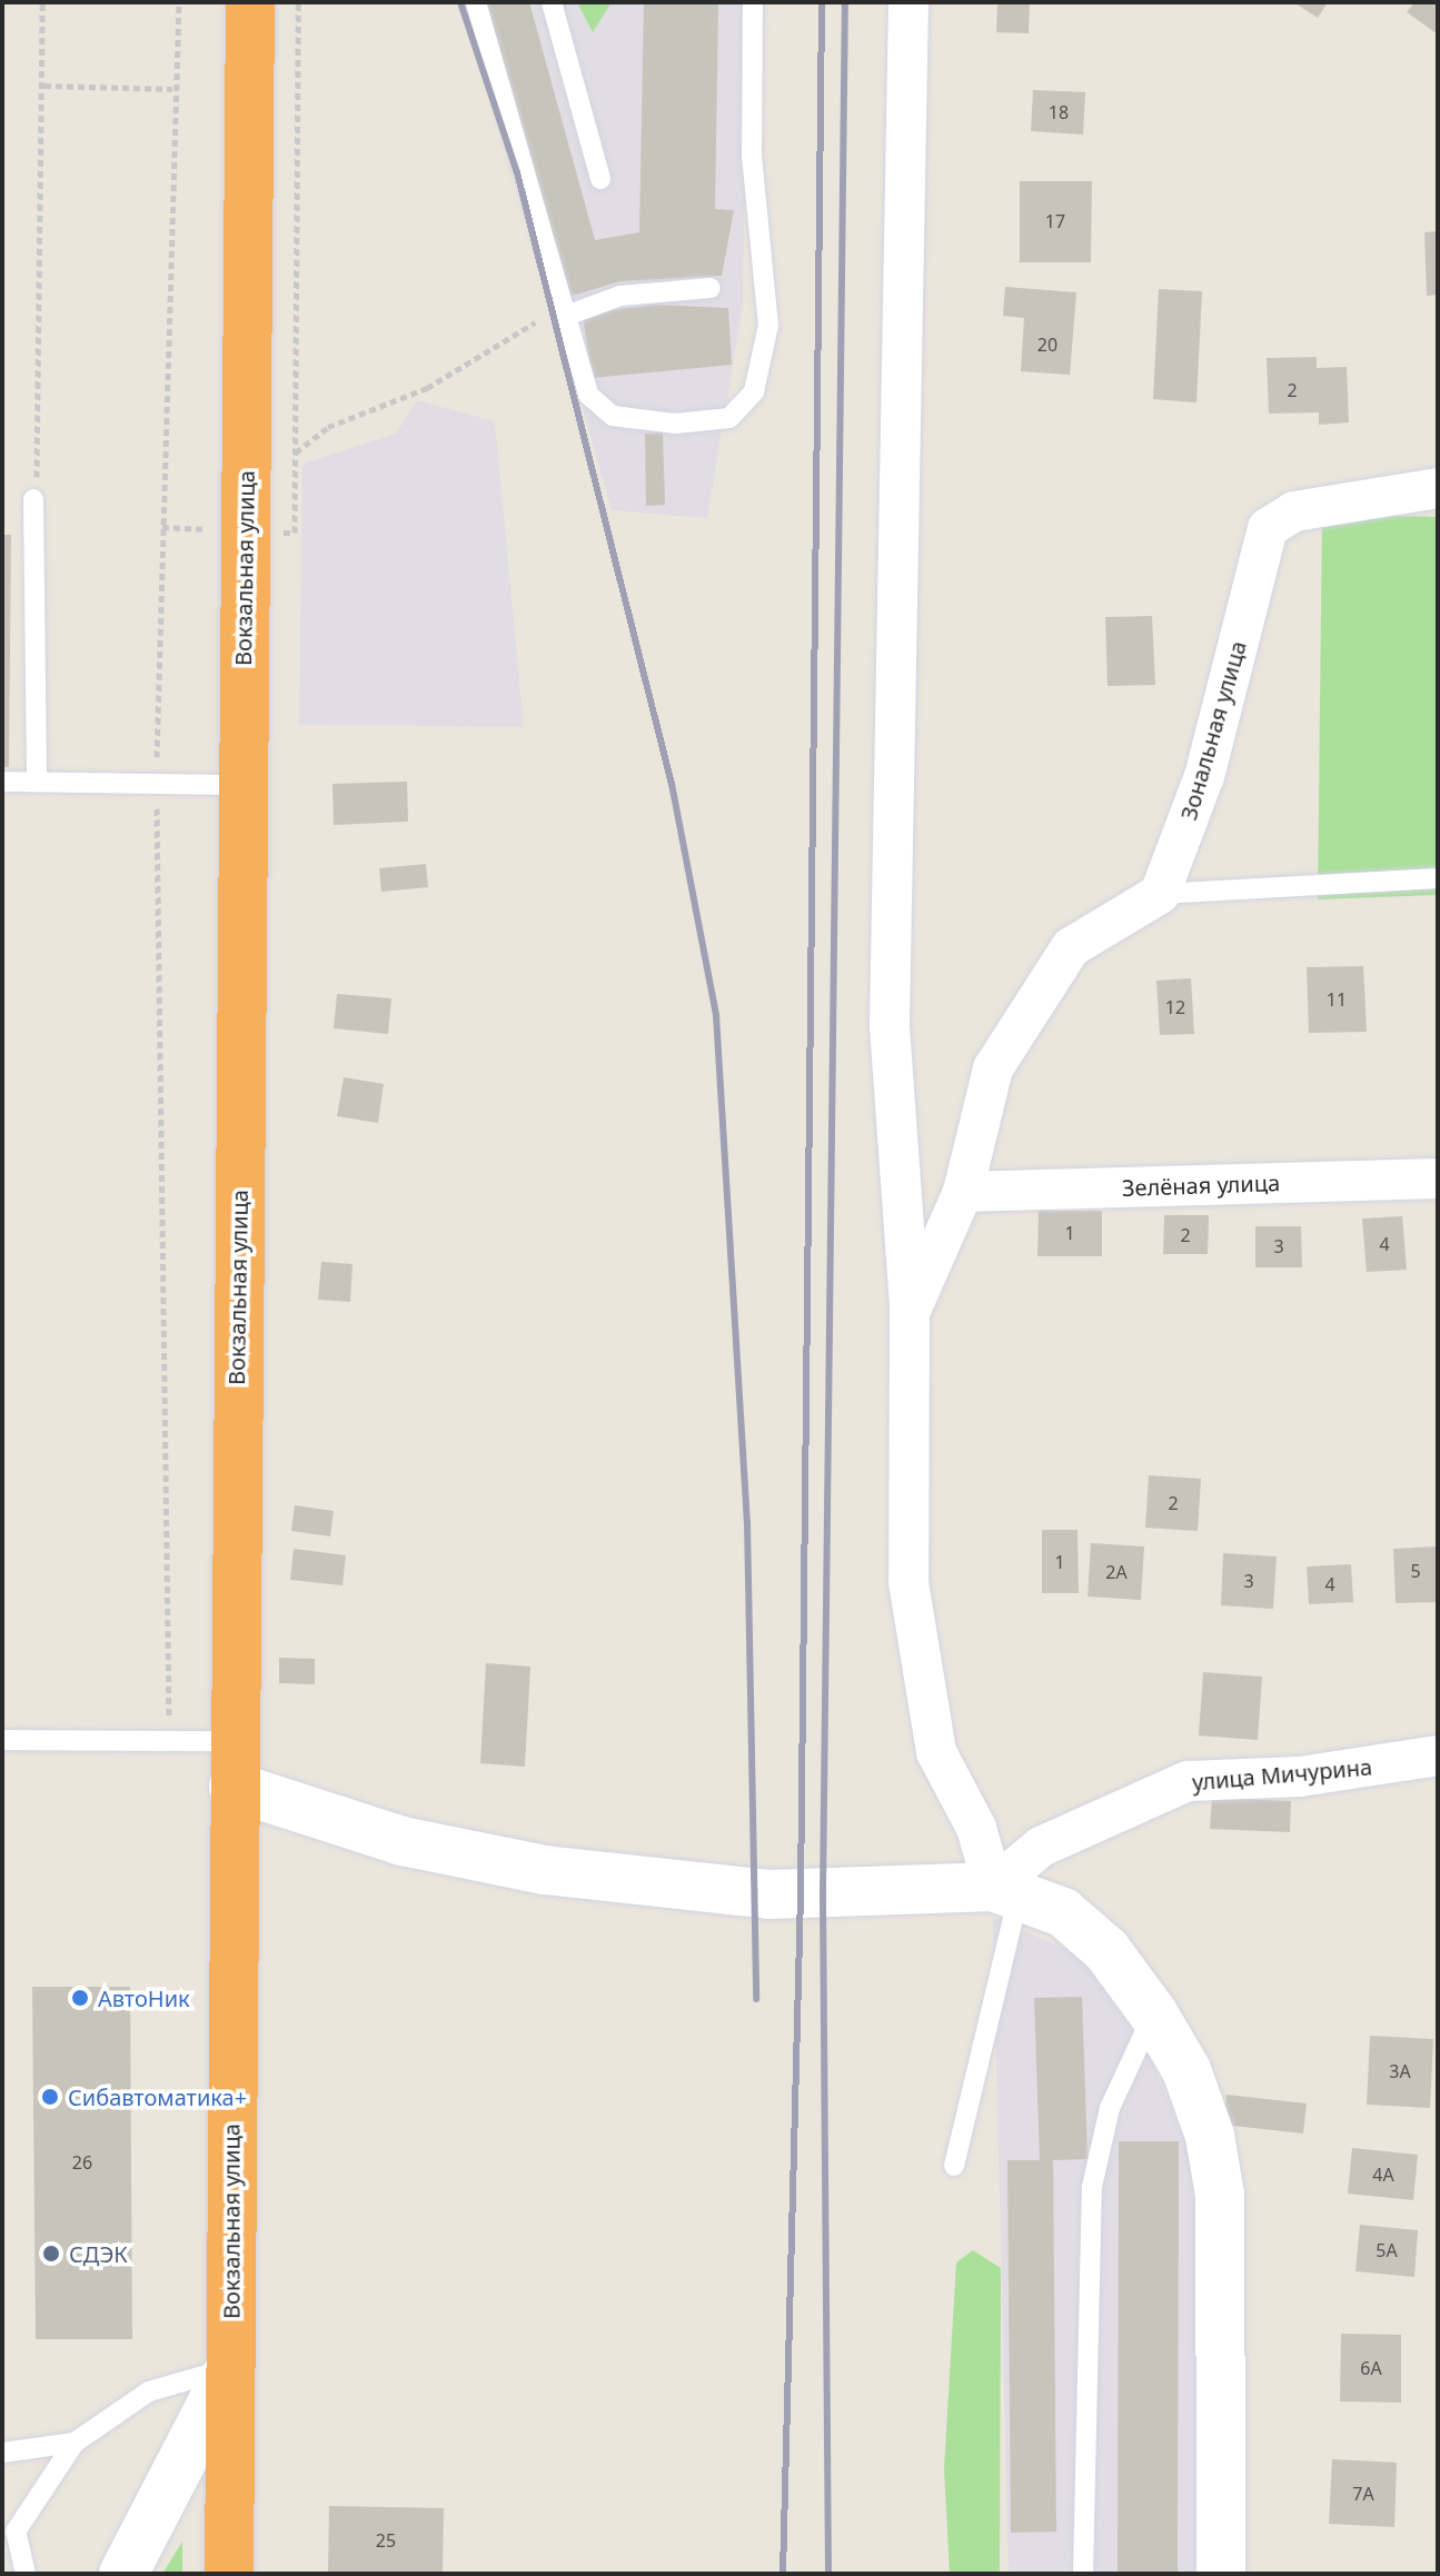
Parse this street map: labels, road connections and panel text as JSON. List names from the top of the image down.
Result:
{
  "streets": {
    "highway": ["Вокзальная улица"],
    "street": ["Зональная улица", "Зелёная улица", "улица Мичурина"]
  },
  "places": ["АвтоНик", "Сибавтоматика+", "СДЭК"],
  "house_numbers": [
    "18",
    "17",
    "20",
    "2",
    "11",
    "12",
    "1",
    "2",
    "4",
    "3",
    "2",
    "1",
    "5",
    "2А",
    "3",
    "4",
    "3А",
    "26",
    "4А",
    "5А",
    "6А",
    "7А",
    "25"
  ]
}
